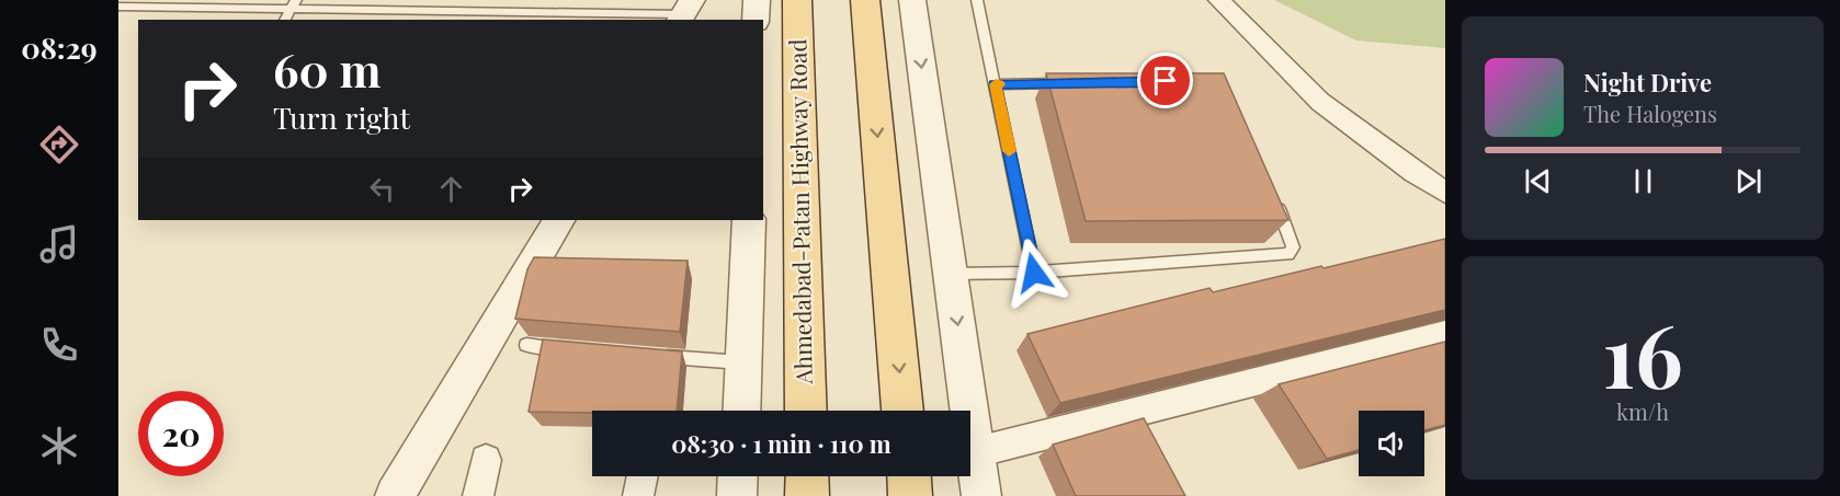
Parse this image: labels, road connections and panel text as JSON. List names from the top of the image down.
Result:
{
  "streets": {
    "main road": ["Ahmedabad-Patan Highway Road"]
  },
  "page": {
    "tabs": "08:29",
    "turn": ["60 m", "Turn right"],
    "song": ["Night Drive", "The Halogens"],
    "tile": ["16", "km/h"],
    "limit": "20",
    "trip": "08:30 · 1 min · 110 m"
  }
}
